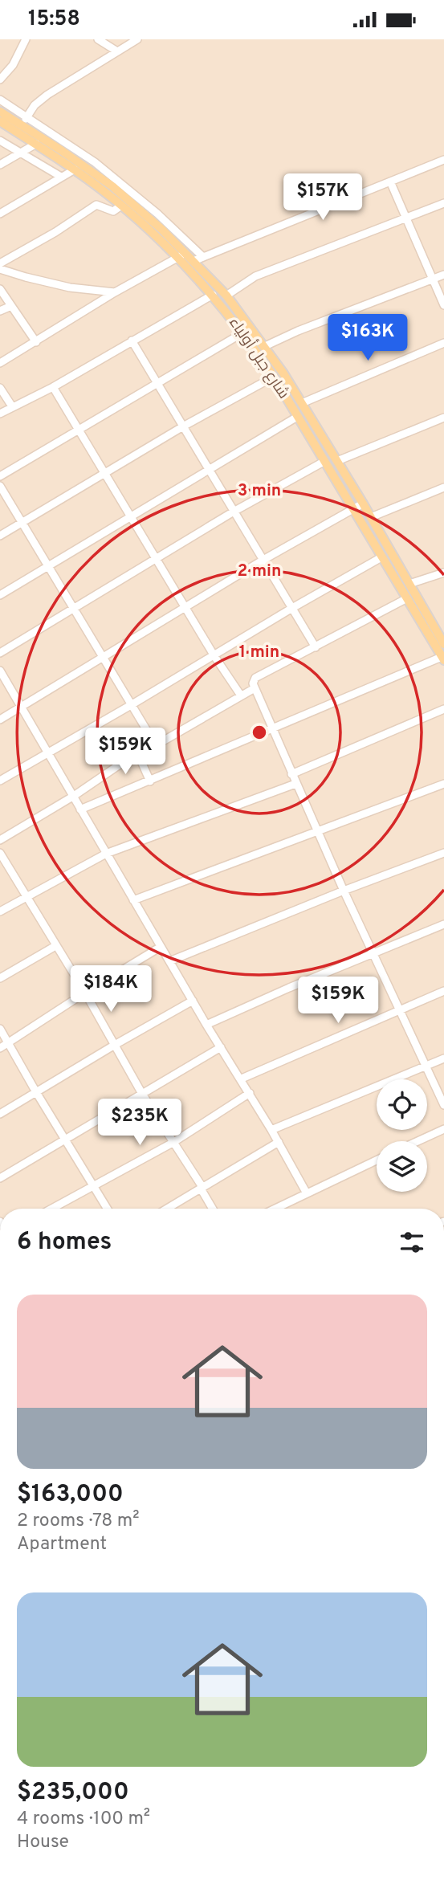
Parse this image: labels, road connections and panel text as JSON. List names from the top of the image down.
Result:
{
  "streets": {
    "main road": ["شارع جبل أولياء"]
  },
  "page": {
    "status": "15:58",
    "price": [
      "$157K",
      "$163K",
      "$159K",
      "$184K",
      "$159K",
      "$235K"
    ],
    "heading": "6 homes",
    "list": [
      {
        "name": "$163,000",
        "note": "2 rooms · 78 m² · Apartment"
      },
      {
        "name": "$235,000",
        "note": "4 rooms · 100 m² · House"
      }
    ]
  },
  "rings": ["3 min", "2 min", "1 min"]
}
